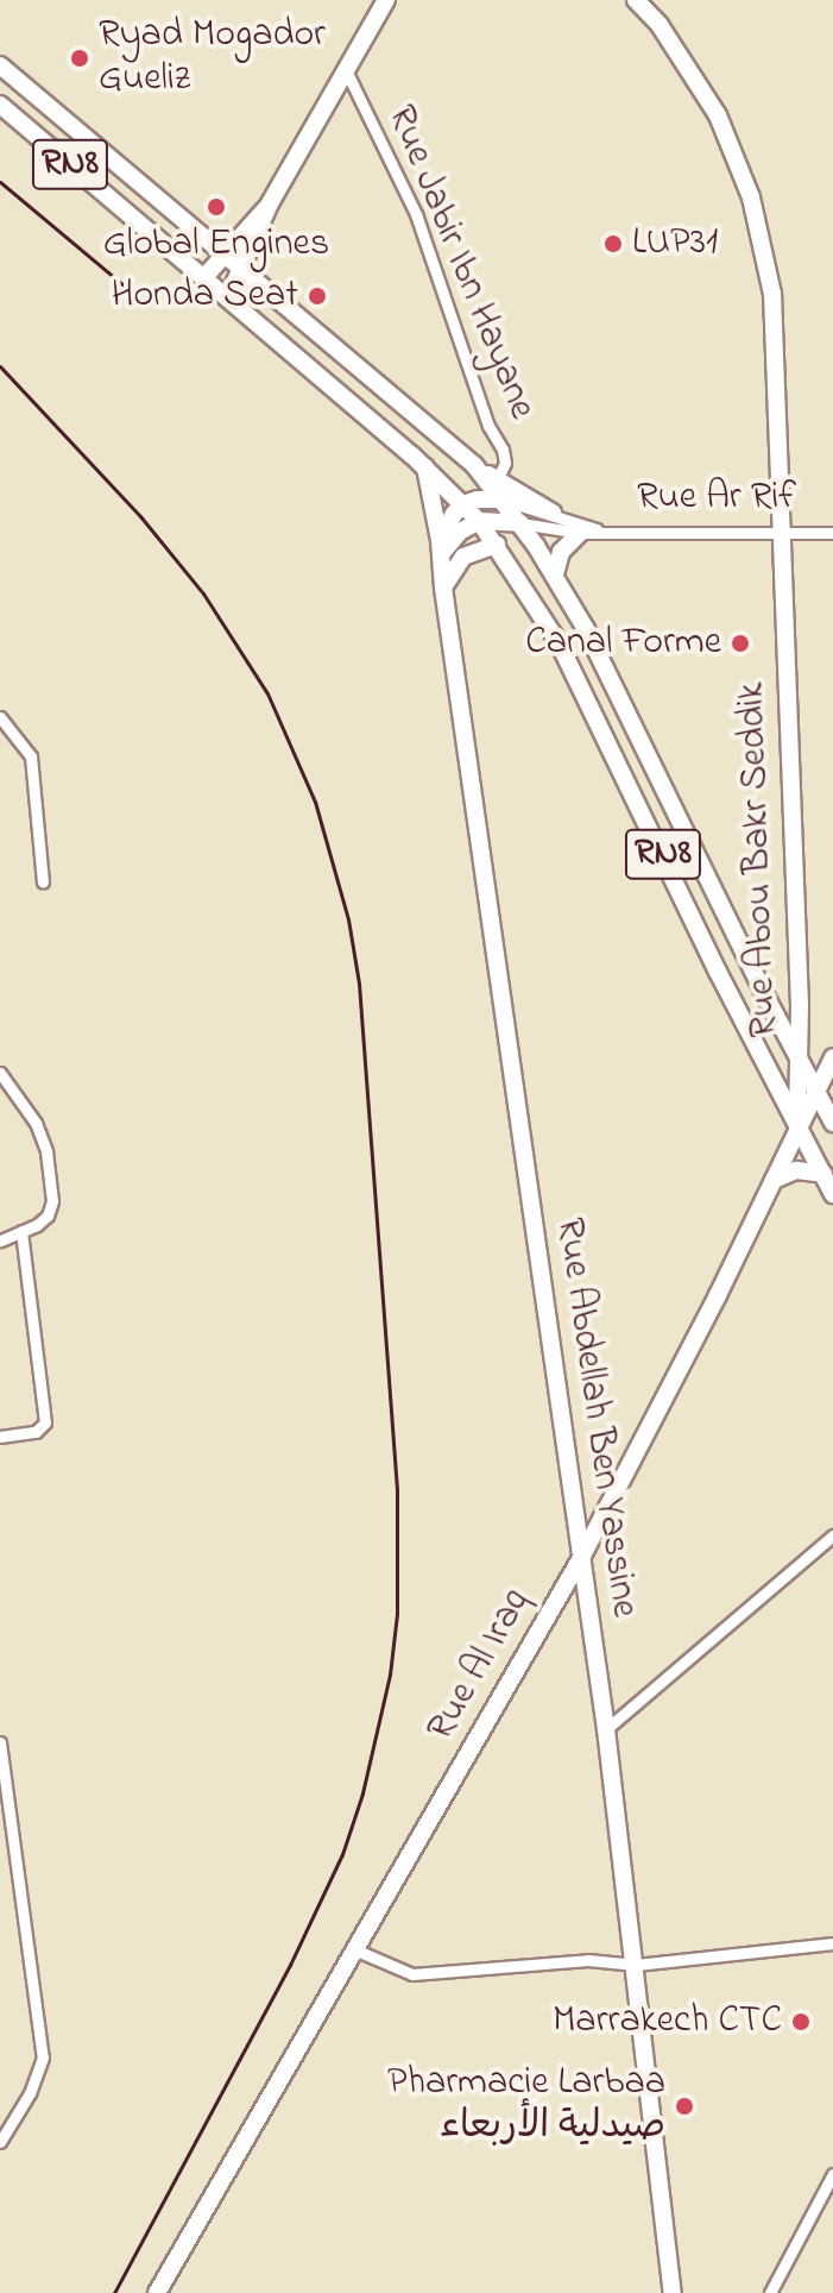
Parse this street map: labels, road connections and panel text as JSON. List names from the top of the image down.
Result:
{
  "streets": {
    "street": [
      "RN8",
      "Rue Jabir Ibn Hayane",
      "Rue Ar Rif",
      "Rue Abou Bakr Seddik",
      "Rue Abdellah Ben Yassine",
      "Rue Al Iraq"
    ]
  },
  "crossings": [
    ["RN8", "Rue Ar Rif"],
    ["RN8", "Rue Abou Bakr Seddik"],
    ["RN8", "Rue Abdellah Ben Yassine"],
    ["RN8", "Rue Al Iraq"],
    ["Rue Ar Rif", "Rue Abou Bakr Seddik"],
    ["Rue Abou Bakr Seddik", "Rue Al Iraq"],
    ["Rue Abdellah Ben Yassine", "Rue Al Iraq"]
  ],
  "places": [
    "Ryad Mogador Gueliz",
    "Global Engines",
    "LUP31",
    "Honda Seat",
    "Canal Forme",
    "Marrakech CTC",
    "Pharmacie Larbaa صيدلية الأربعاء"
  ]
}
